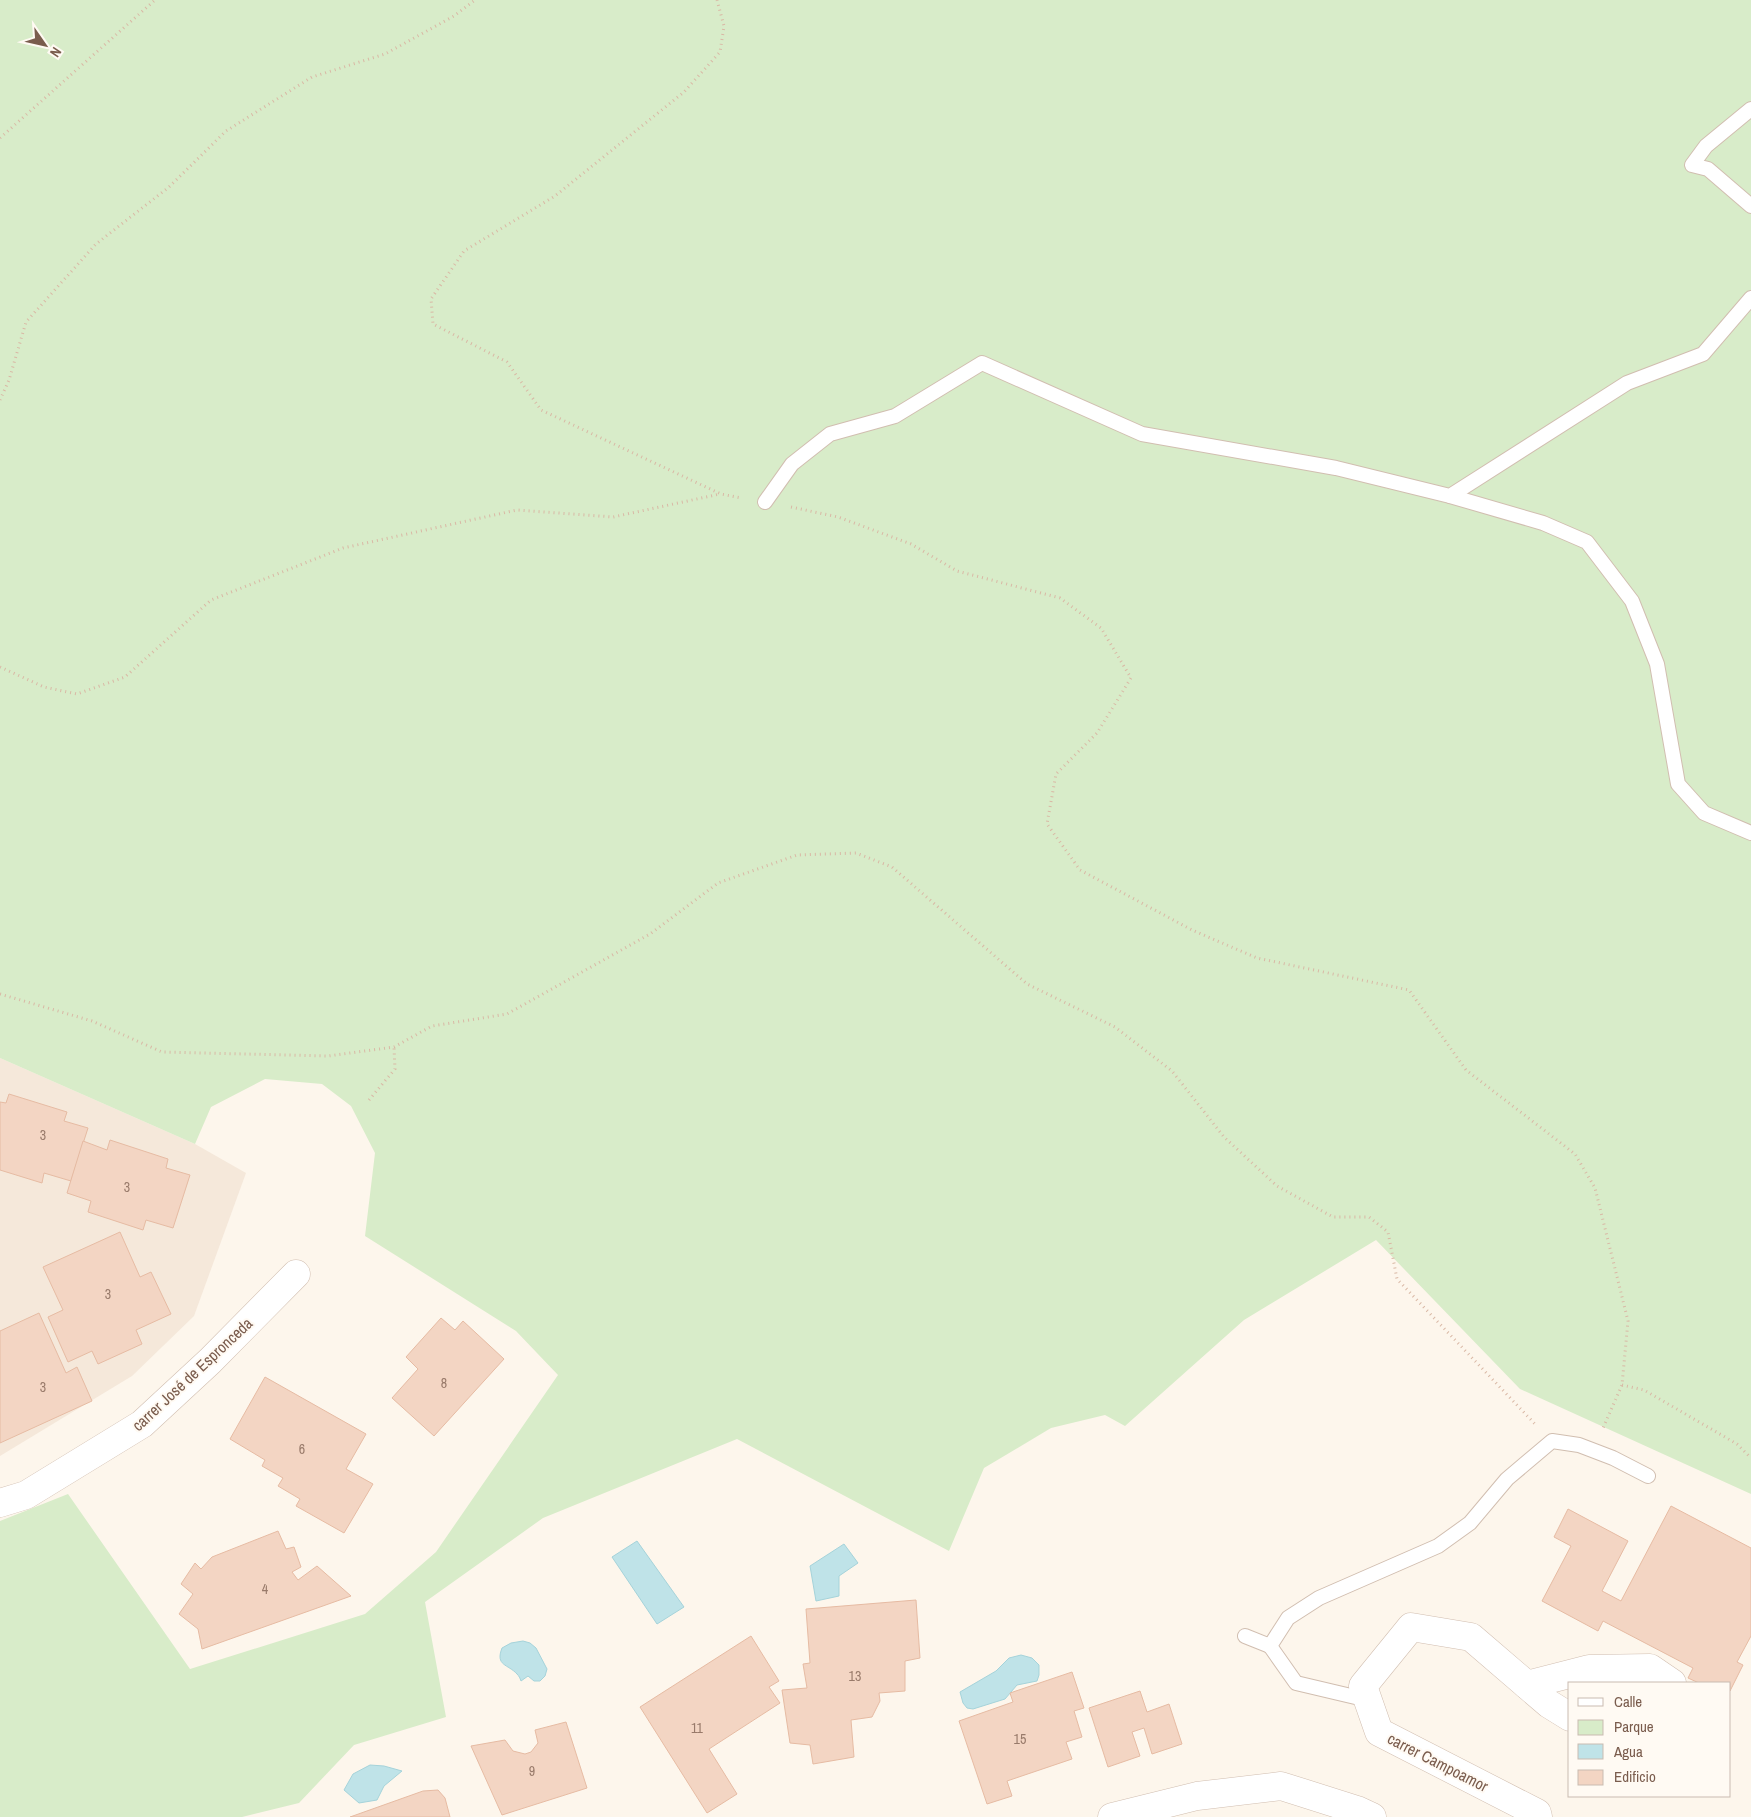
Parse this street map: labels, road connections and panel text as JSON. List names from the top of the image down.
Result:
{
  "streets": {
    "street": ["carrer José de Espronceda", "carrer Campoamor"]
  },
  "house_numbers": [
    "3",
    "3",
    "3",
    "8",
    "3",
    "6",
    "4",
    "13",
    "11",
    "15",
    "9"
  ],
  "legend": [
    "Calle",
    "Parque",
    "Agua",
    "Edificio"
  ],
  "north": "bottom right"
}
